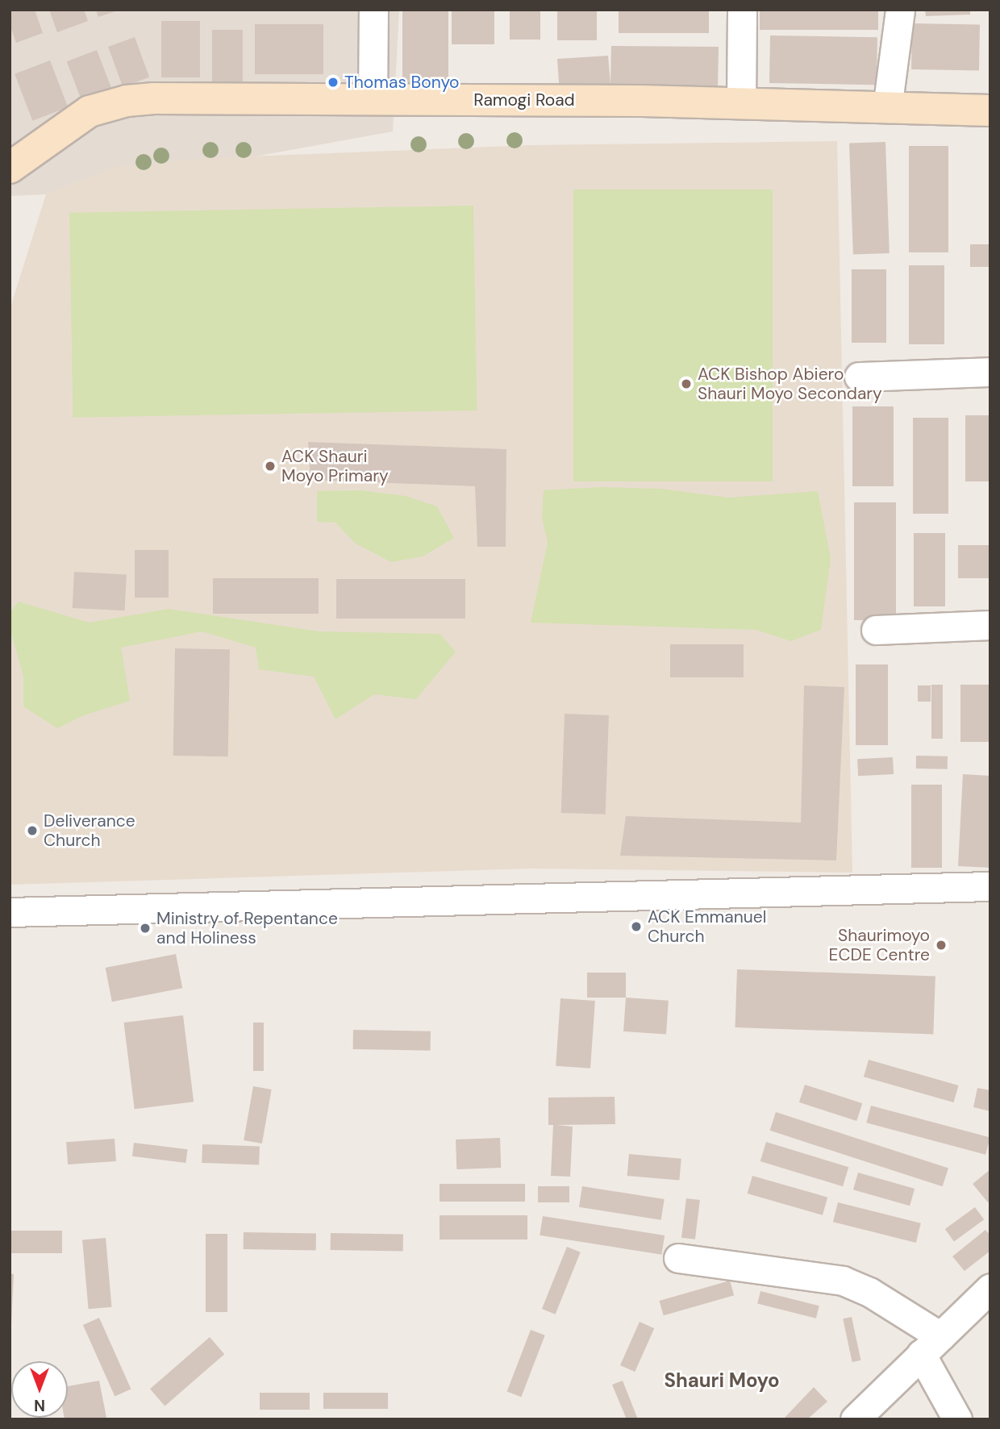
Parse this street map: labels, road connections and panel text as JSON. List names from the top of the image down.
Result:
{
  "streets": {
    "main road": ["Ramogi Road"]
  },
  "districts": ["Shauri Moyo"],
  "places": [
    "Thomas Bonyo",
    "ACK Bishop Abiero Shauri Moyo Secondary",
    "ACK Shauri Moyo Primary",
    "Deliverance Church",
    "ACK Emmanuel Church",
    "Ministry of Repentance and Holiness",
    "Shaurimoyo ECDE Centre"
  ],
  "north": "bottom"
}
